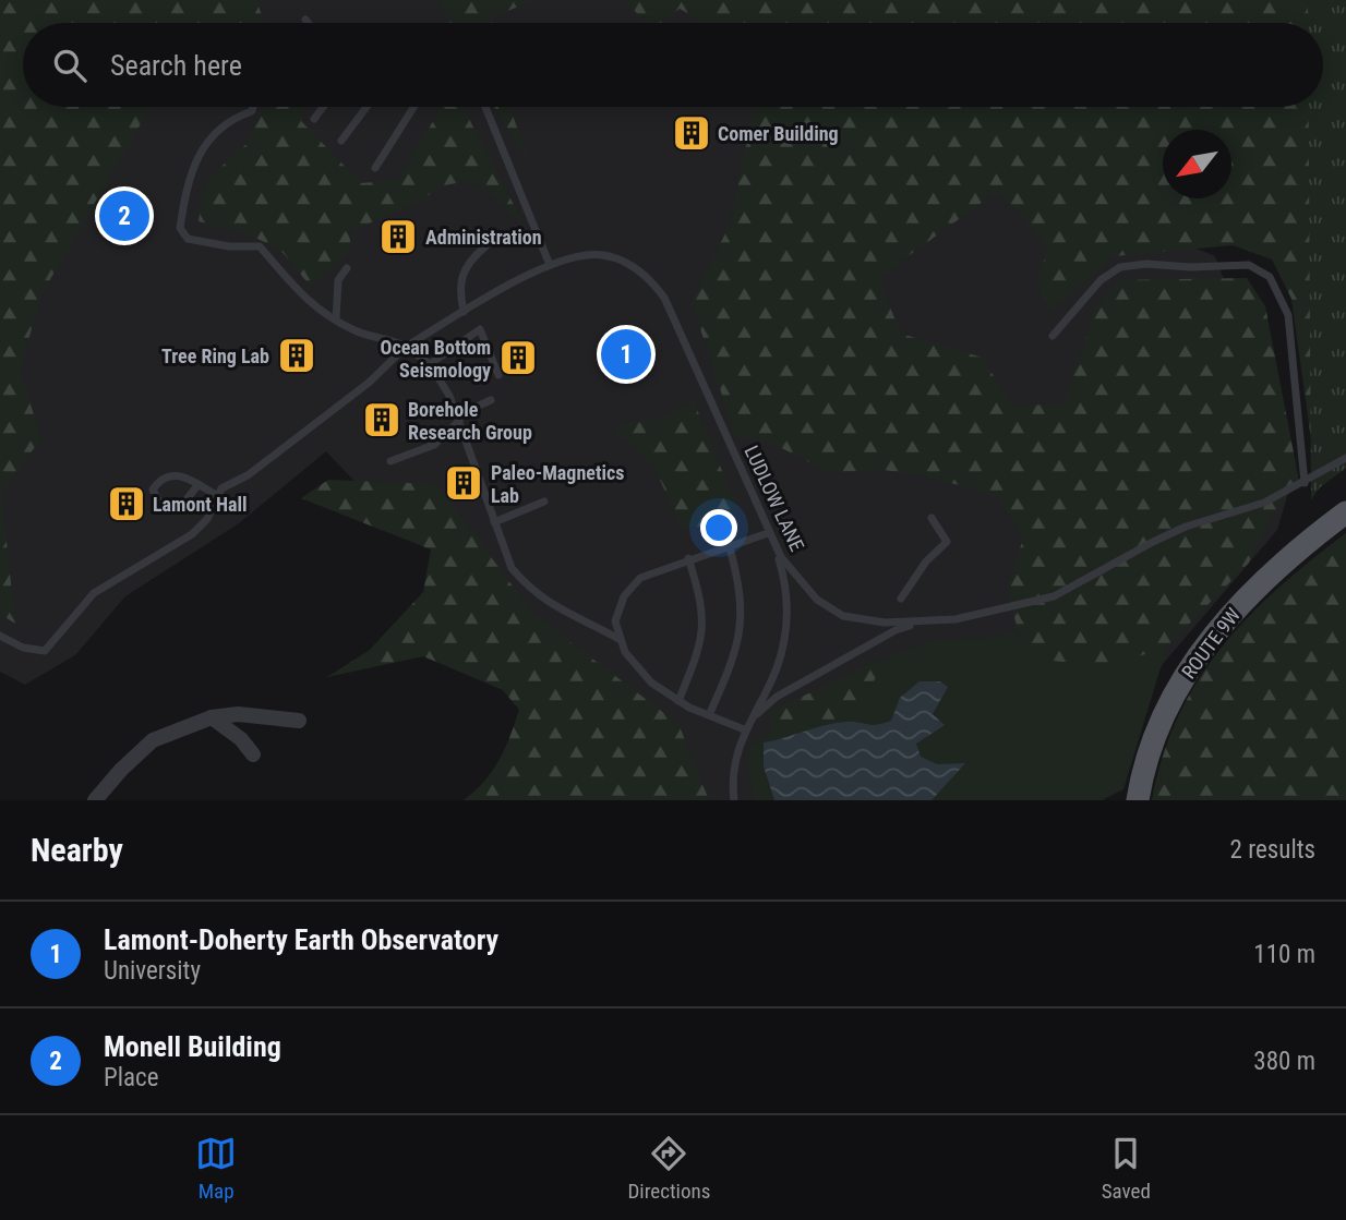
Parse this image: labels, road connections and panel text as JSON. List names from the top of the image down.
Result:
{
  "streets": {
    "main road": ["ROUTE 9W"],
    "lane": ["LUDLOW LANE"]
  },
  "places": {
    "building": [
      "Comer Building",
      "Administration",
      "Tree Ring Lab",
      "Ocean Bottom Seismology",
      "Borehole Research Group",
      "Paleo-Magnetics Lab",
      "Lamont Hall"
    ]
  },
  "north": "bottom left",
  "page": {
    "search": "Search here",
    "pins": ["2", "1"],
    "heading": ["Nearby", "2 results"],
    "list": [
      {
        "mark": "1",
        "name": "Lamont-Doherty Earth Observatory",
        "note": "University",
        "value": "110 m"
      },
      {
        "mark": "2",
        "name": "Monell Building",
        "note": "Place",
        "value": "380 m"
      }
    ],
    "nav": ["Map", "Directions", "Saved"]
  }
}
